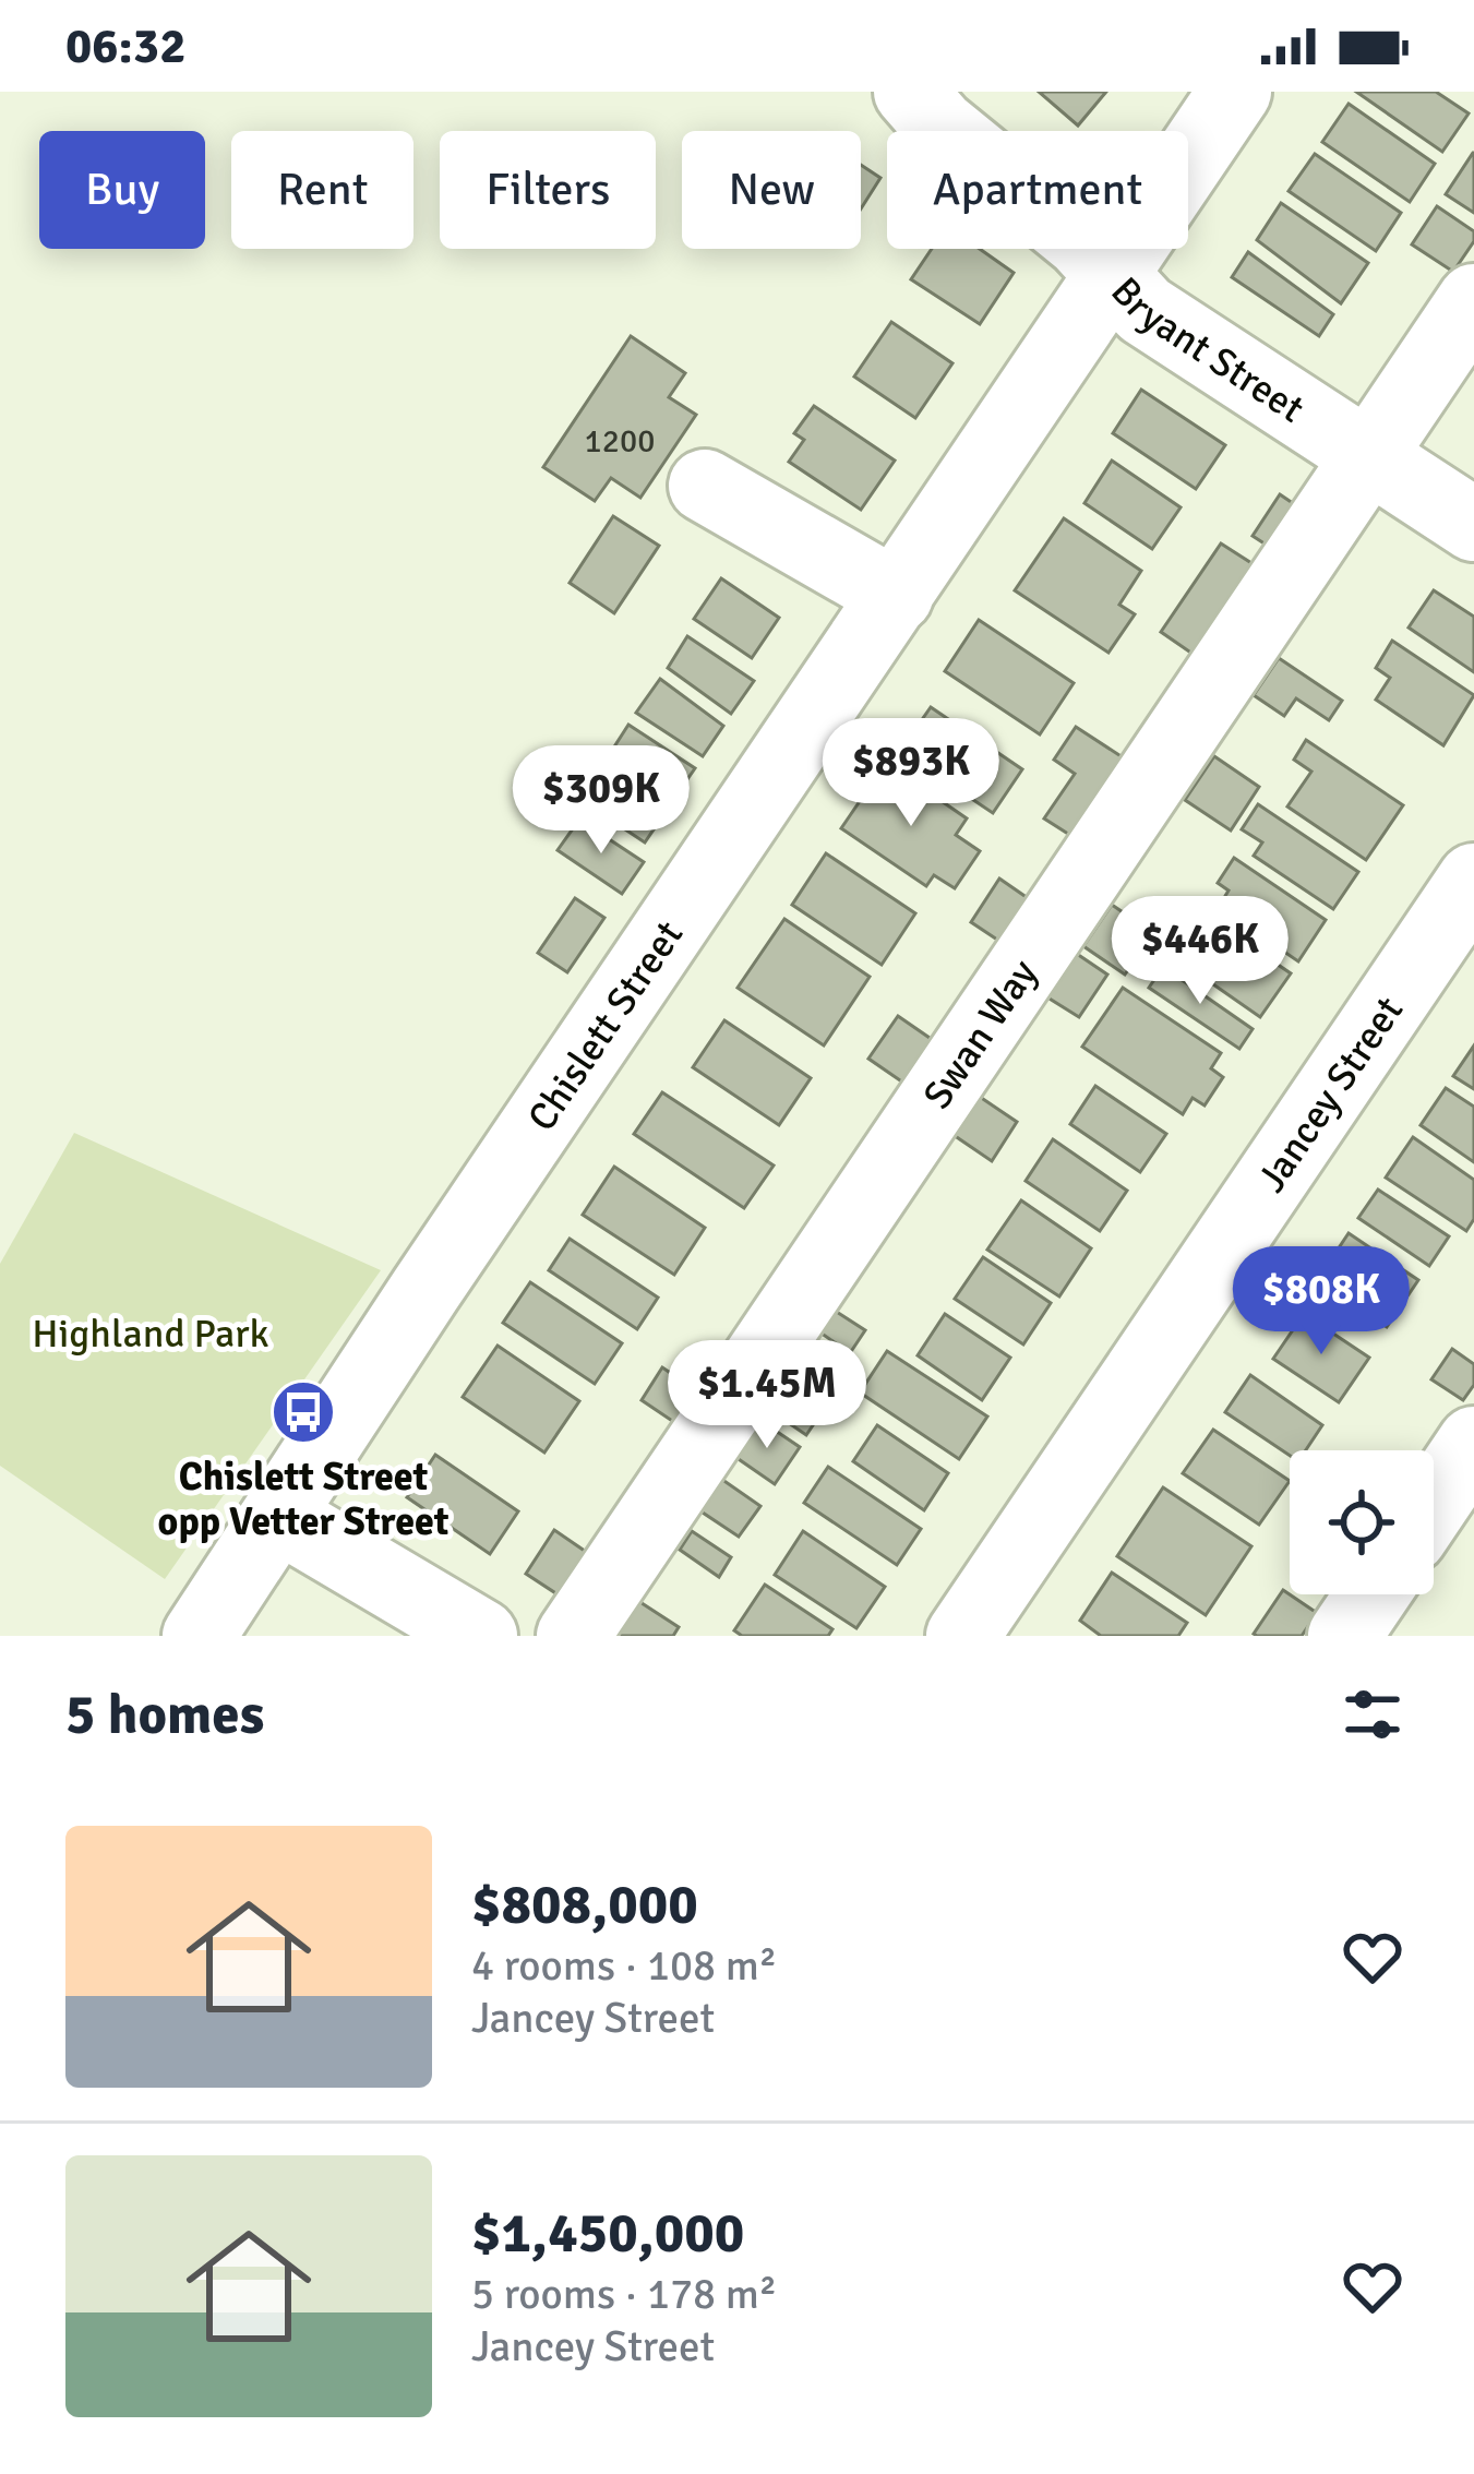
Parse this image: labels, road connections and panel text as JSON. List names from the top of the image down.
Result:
{
  "streets": {
    "street": [
      "Bryant Street",
      "Chislett Street",
      "Swan Way",
      "Jancey Street"
    ]
  },
  "crossings": [
    ["Bryant Street", "Chislett Street"],
    ["Bryant Street", "Swan Way"]
  ],
  "parks": ["Highland Park"],
  "places": {
    "bus stop": ["Chislett Street opp Vetter Street"]
  },
  "house_numbers": ["1200"],
  "page": {
    "status": "06:32",
    "chip": [
      "Buy",
      "Rent",
      "Filters",
      "New",
      "Apartment"
    ],
    "price": [
      "$893K",
      "$309K",
      "$446K",
      "$808K",
      "$1.45M"
    ],
    "heading": "5 homes",
    "list": [
      {
        "name": "$808,000",
        "note": "4 rooms · 108 m² · Jancey Street"
      },
      {
        "name": "$1,450,000",
        "note": "5 rooms · 178 m² · Jancey Street"
      }
    ]
  }
}
